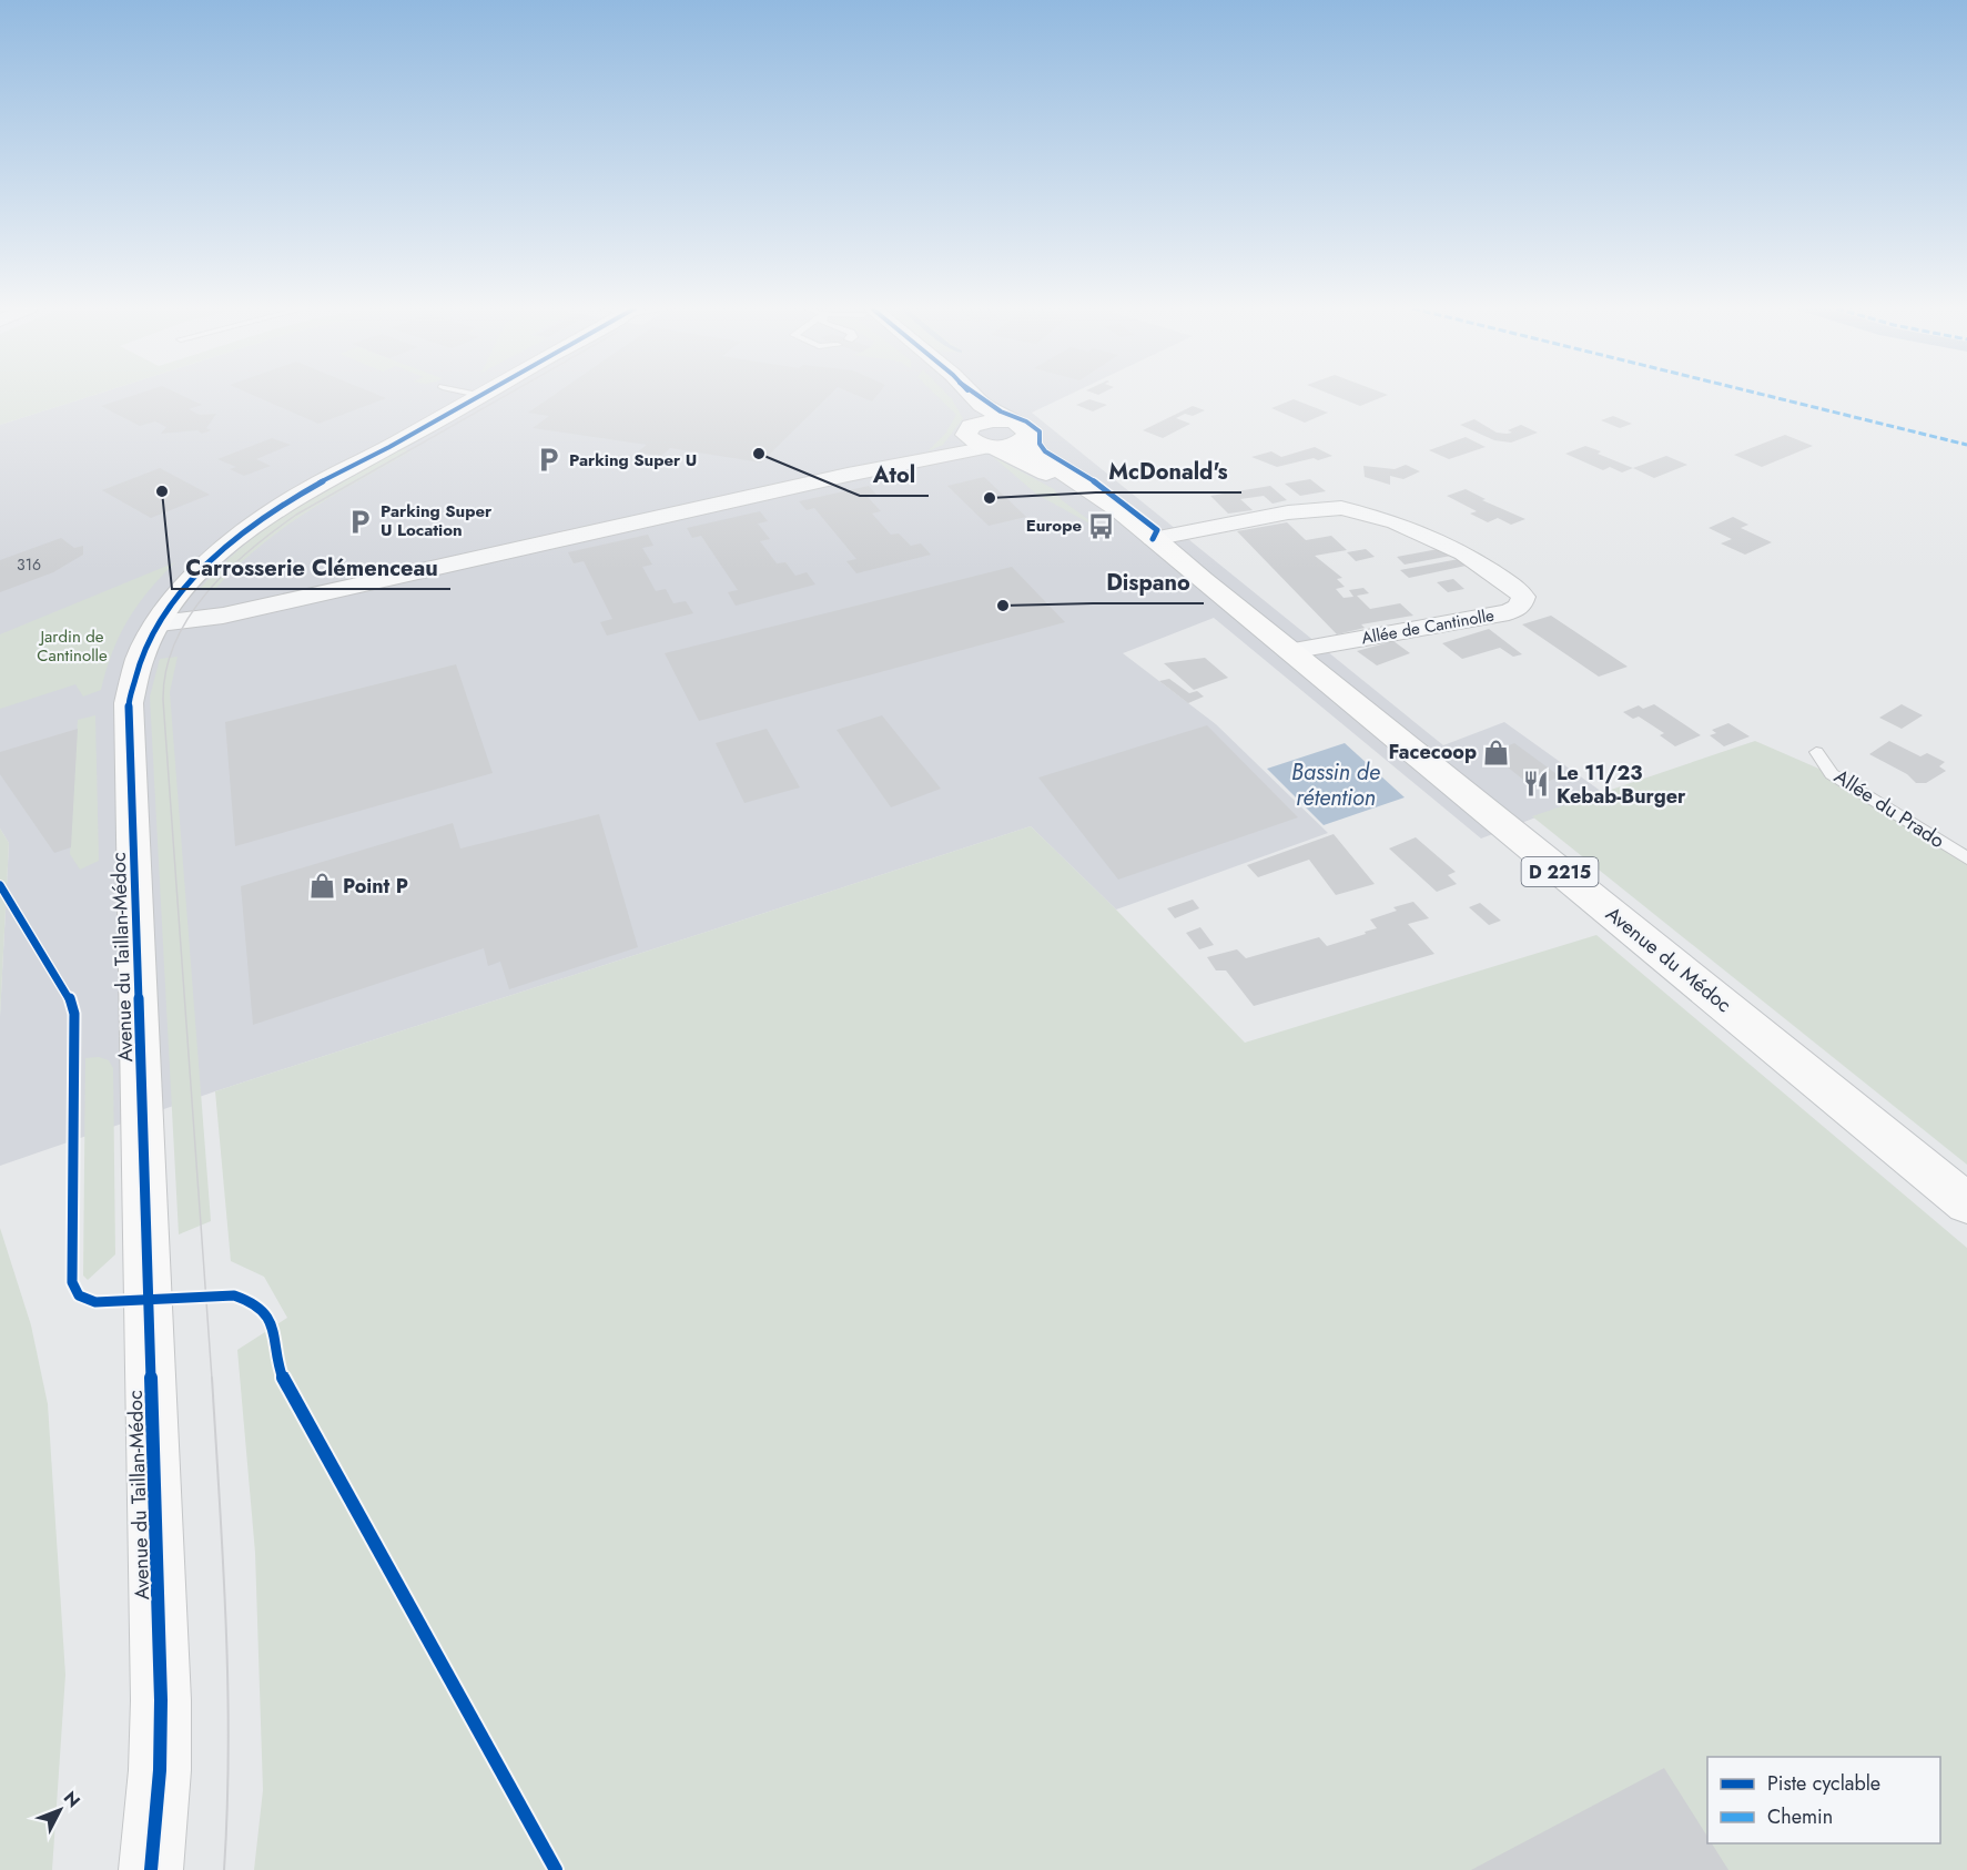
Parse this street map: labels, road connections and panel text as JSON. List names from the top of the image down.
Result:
{
  "streets": {
    "main road": ["D 2215", "Avenue du Taillan-Médoc", "Avenue du Médoc"],
    "street": ["Allée de Cantinolle"],
    "lane": ["Allée du Prado"]
  },
  "crossings": [
    ["Allée de Cantinolle", "Avenue du Médoc"]
  ],
  "water": ["Bassin de rétention"],
  "parks": ["Jardin de Cantinolle"],
  "places": {
    "other": [
      "Atol",
      "Carrosserie Clémenceau",
      "McDonald's",
      "Dispano"
    ],
    "parking": ["Parking Super U", "Parking Super U Location"],
    "bus stop": ["Europe"],
    "shop": ["Facecoop", "Point P"],
    "restaurant": ["Le 11/23 Kebab-Burger"]
  },
  "house_numbers": ["316"],
  "legend": ["Piste cyclable", "Chemin"],
  "north": "top right"
}
